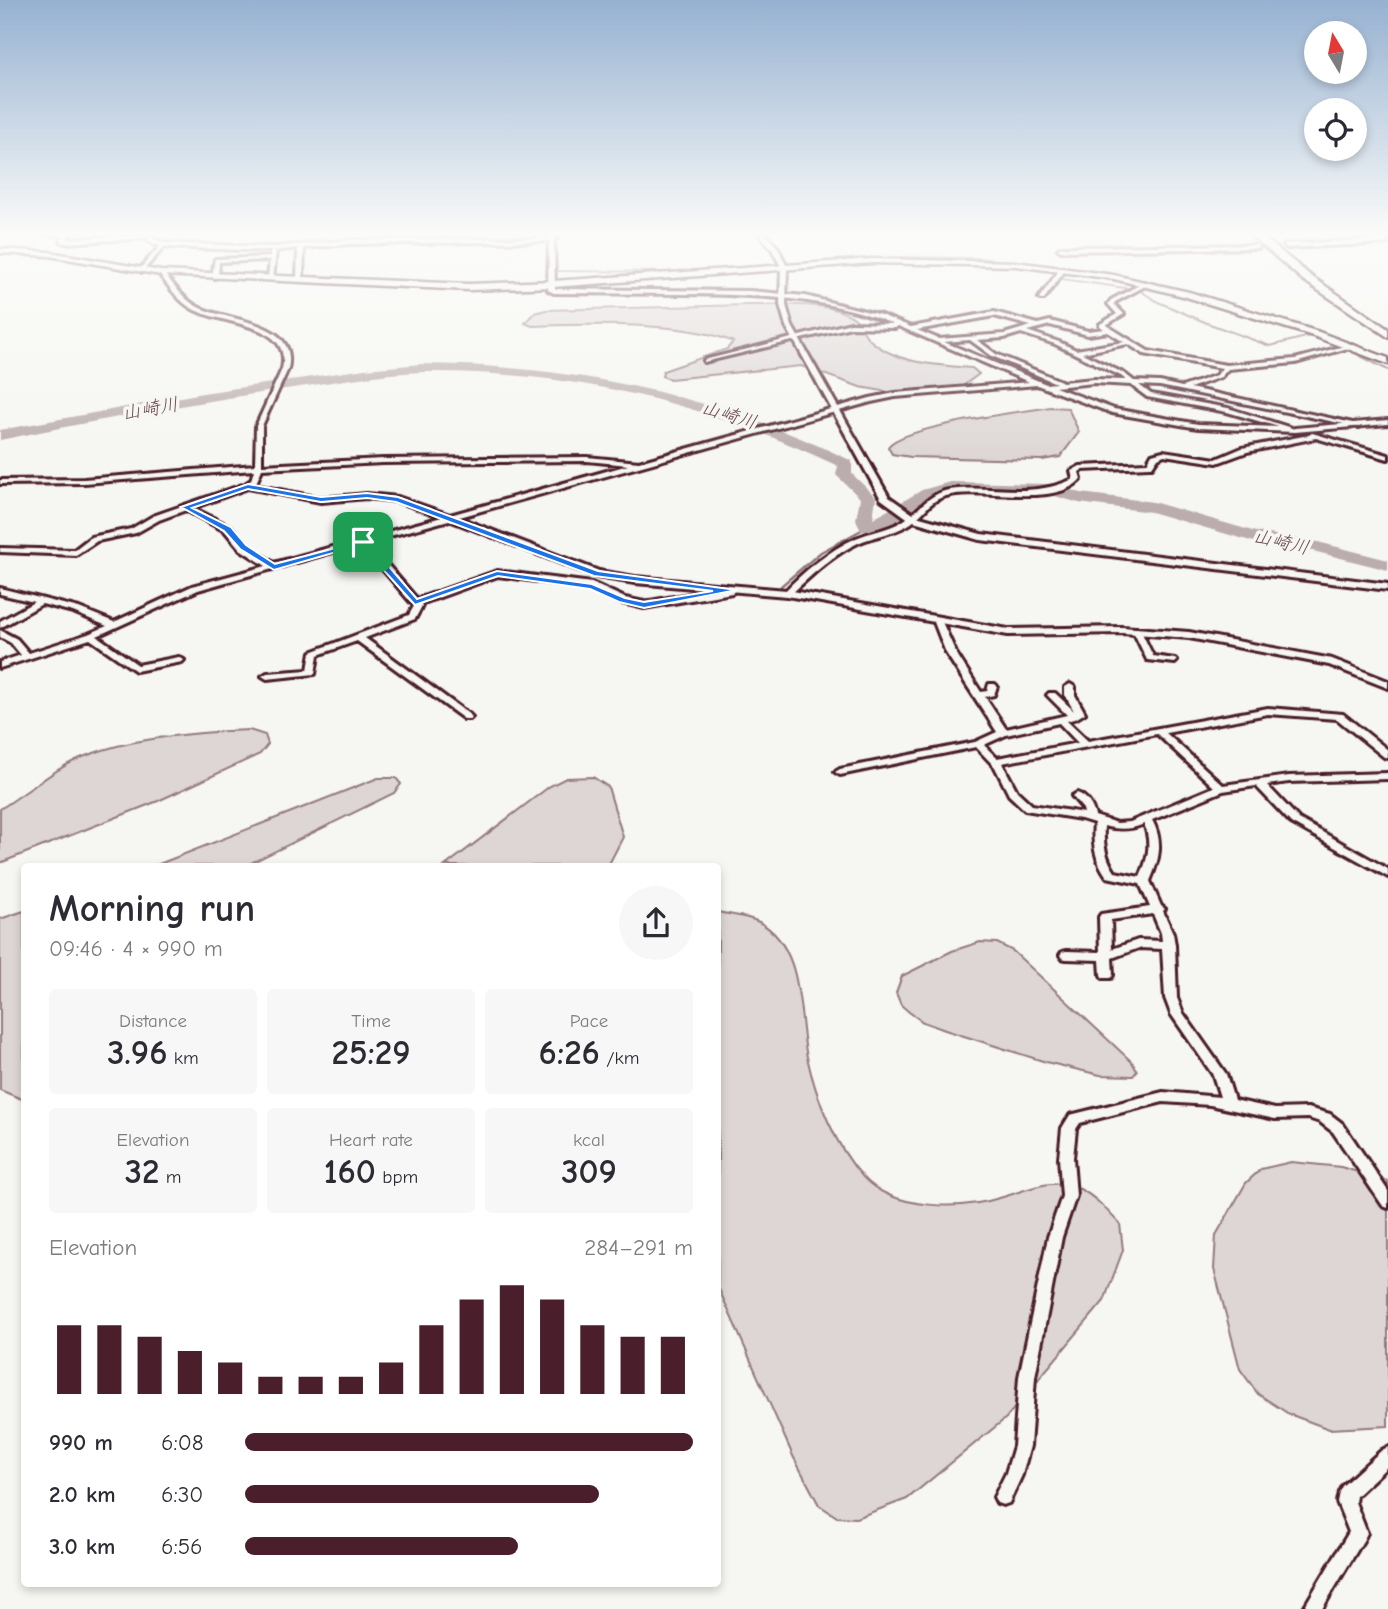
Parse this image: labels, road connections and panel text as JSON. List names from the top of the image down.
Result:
{
  "water": ["山崎川"],
  "north": "top",
  "page": {
    "heading": ["Morning run", "09:46 · 4 × 990 m"],
    "stats": [
      ["Distance", "3.96 km"],
      ["Time", "25:29"],
      ["Pace", "6:26 /km"],
      ["Elevation", "32 m"],
      ["Heart rate", "160 bpm"],
      ["kcal", "309"]
    ],
    "chart": ["Elevation", "284–291 m"],
    "list": [
      {
        "name": "990 m",
        "note": "6:08"
      },
      {
        "name": "2.0 km",
        "note": "6:30"
      },
      {
        "name": "3.0 km",
        "note": "6:56"
      }
    ]
  }
}
